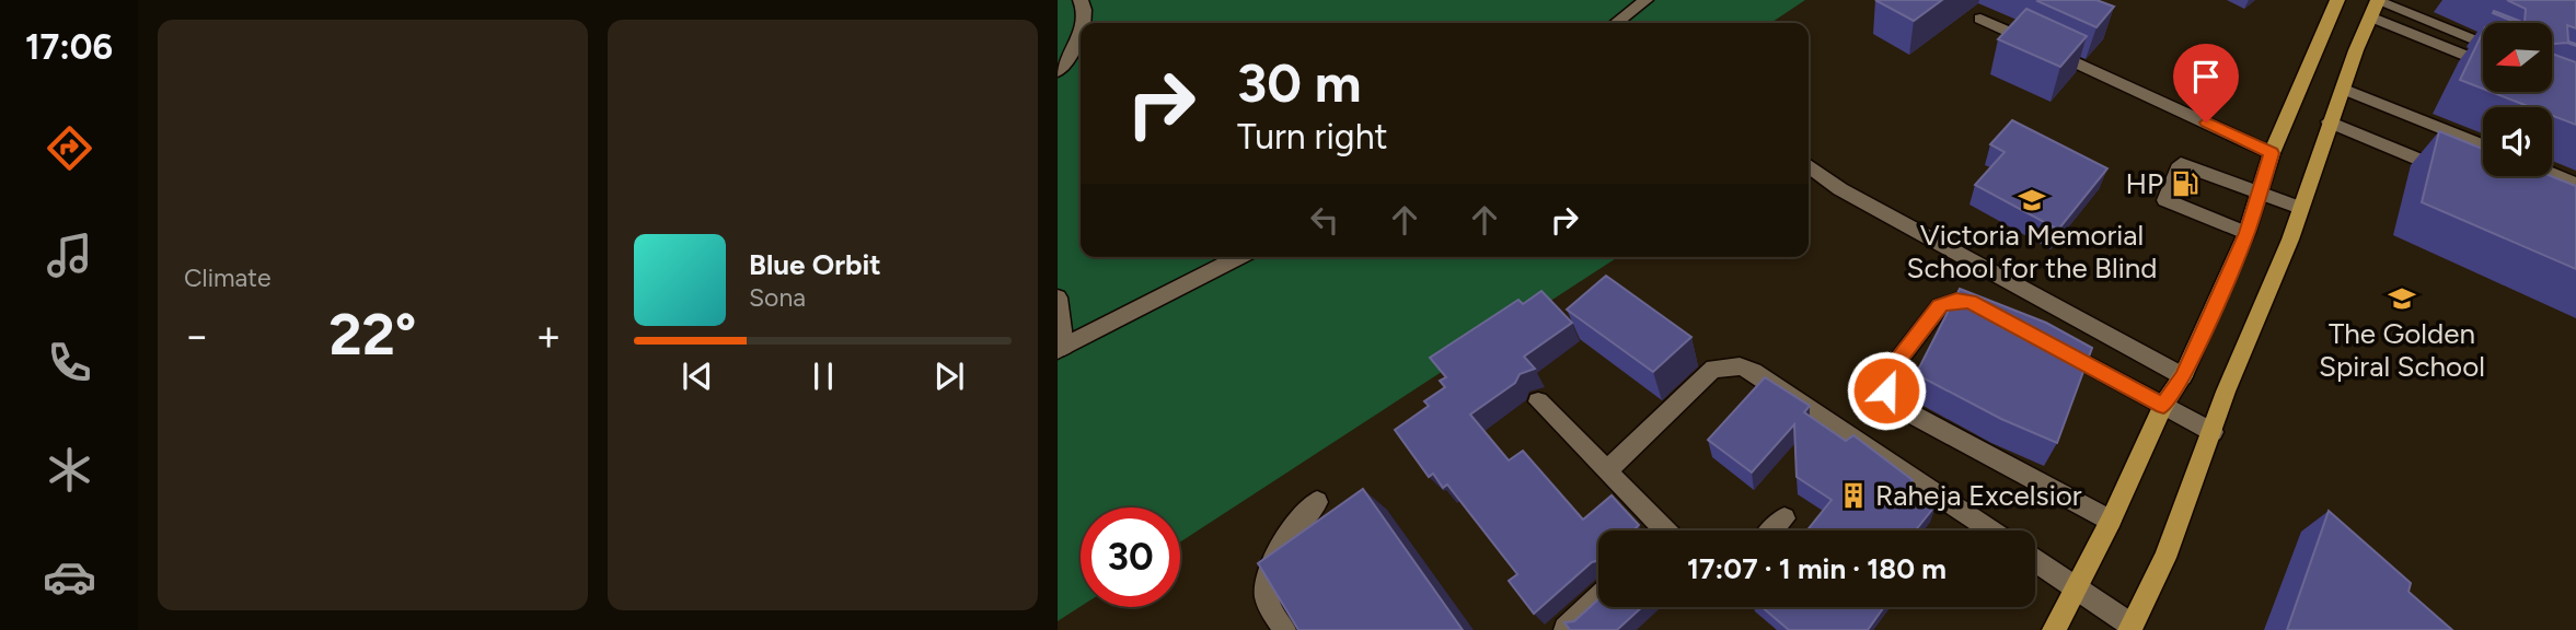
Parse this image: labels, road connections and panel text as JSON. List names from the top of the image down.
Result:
{
  "places": {
    "fuel station": ["HP"],
    "school or university": ["Victoria Memorial School for the Blind", "The Golden Spiral School"],
    "building": ["Raheja Excelsior"]
  },
  "north": "left",
  "page": {
    "tabs": "17:06",
    "tile": "Climate",
    "turn": ["30 m", "Turn right"],
    "song": ["Blue Orbit", "Sona"],
    "heat": ["−", "22°", "+"],
    "limit": "30",
    "trip": "17:07 · 1 min · 180 m"
  }
}
